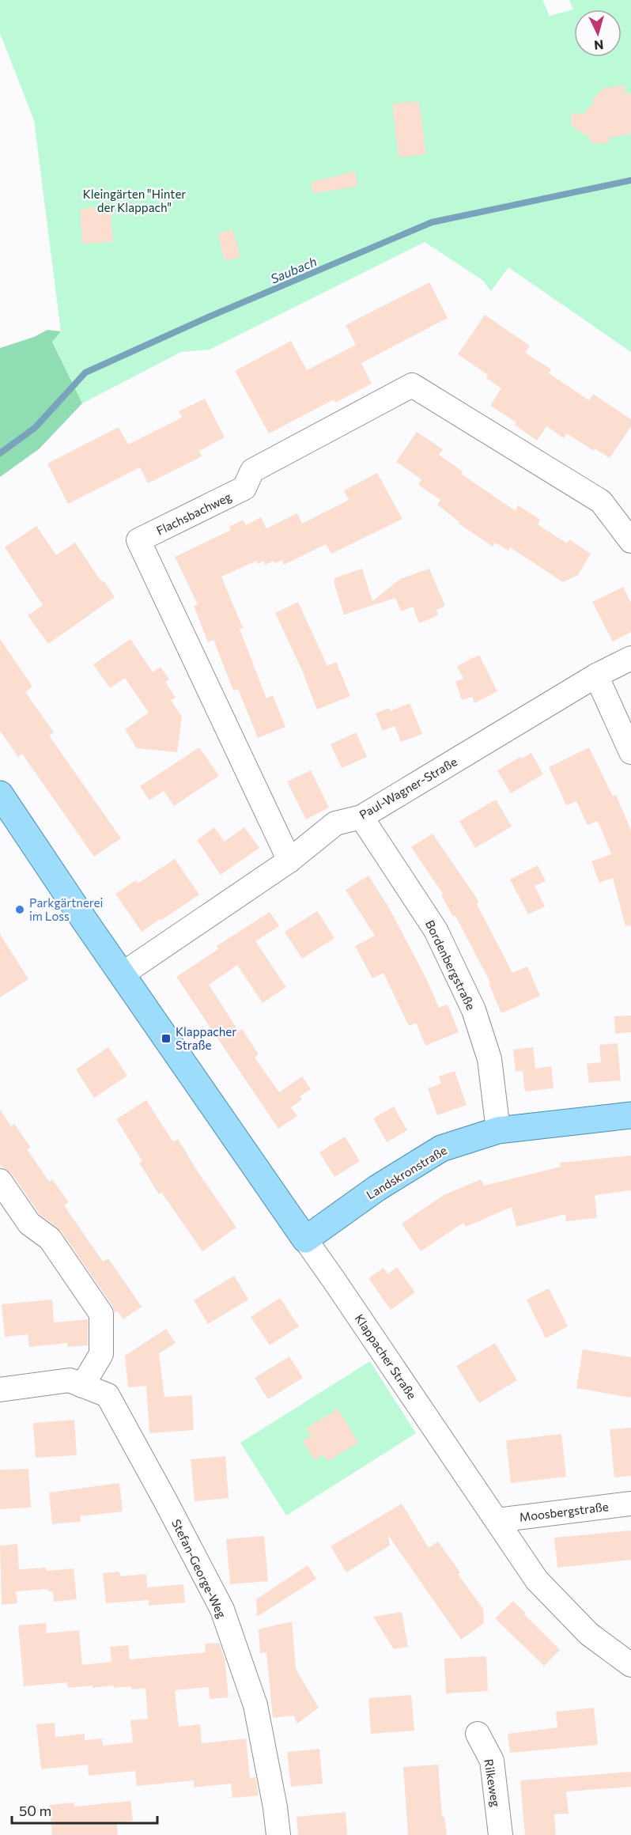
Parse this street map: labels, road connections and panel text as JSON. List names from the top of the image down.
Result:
{
  "streets": {
    "main road": ["Landskronstraße", "Klappacher Straße"],
    "street": [
      "Flachsbachweg",
      "Paul-Wagner-Straße",
      "Bordenbergstraße",
      "Moosbergstraße",
      "Stefan-George-Weg",
      "Rilkeweg"
    ]
  },
  "crossings": [
    ["Flachsbachweg", "Paul-Wagner-Straße"],
    ["Paul-Wagner-Straße", "Bordenbergstraße"],
    ["Paul-Wagner-Straße", "Klappacher Straße"],
    ["Bordenbergstraße", "Landskronstraße"],
    ["Landskronstraße", "Klappacher Straße"],
    ["Klappacher Straße", "Moosbergstraße"]
  ],
  "water": ["Saubach"],
  "parks": ["Kleingärten \"Hinter der Klappach\""],
  "places": {
    "other": ["Parkgärtnerei im Loss"],
    "transit": ["Klappacher Straße"]
  },
  "scale_bar": "50 m",
  "north": "bottom"
}
